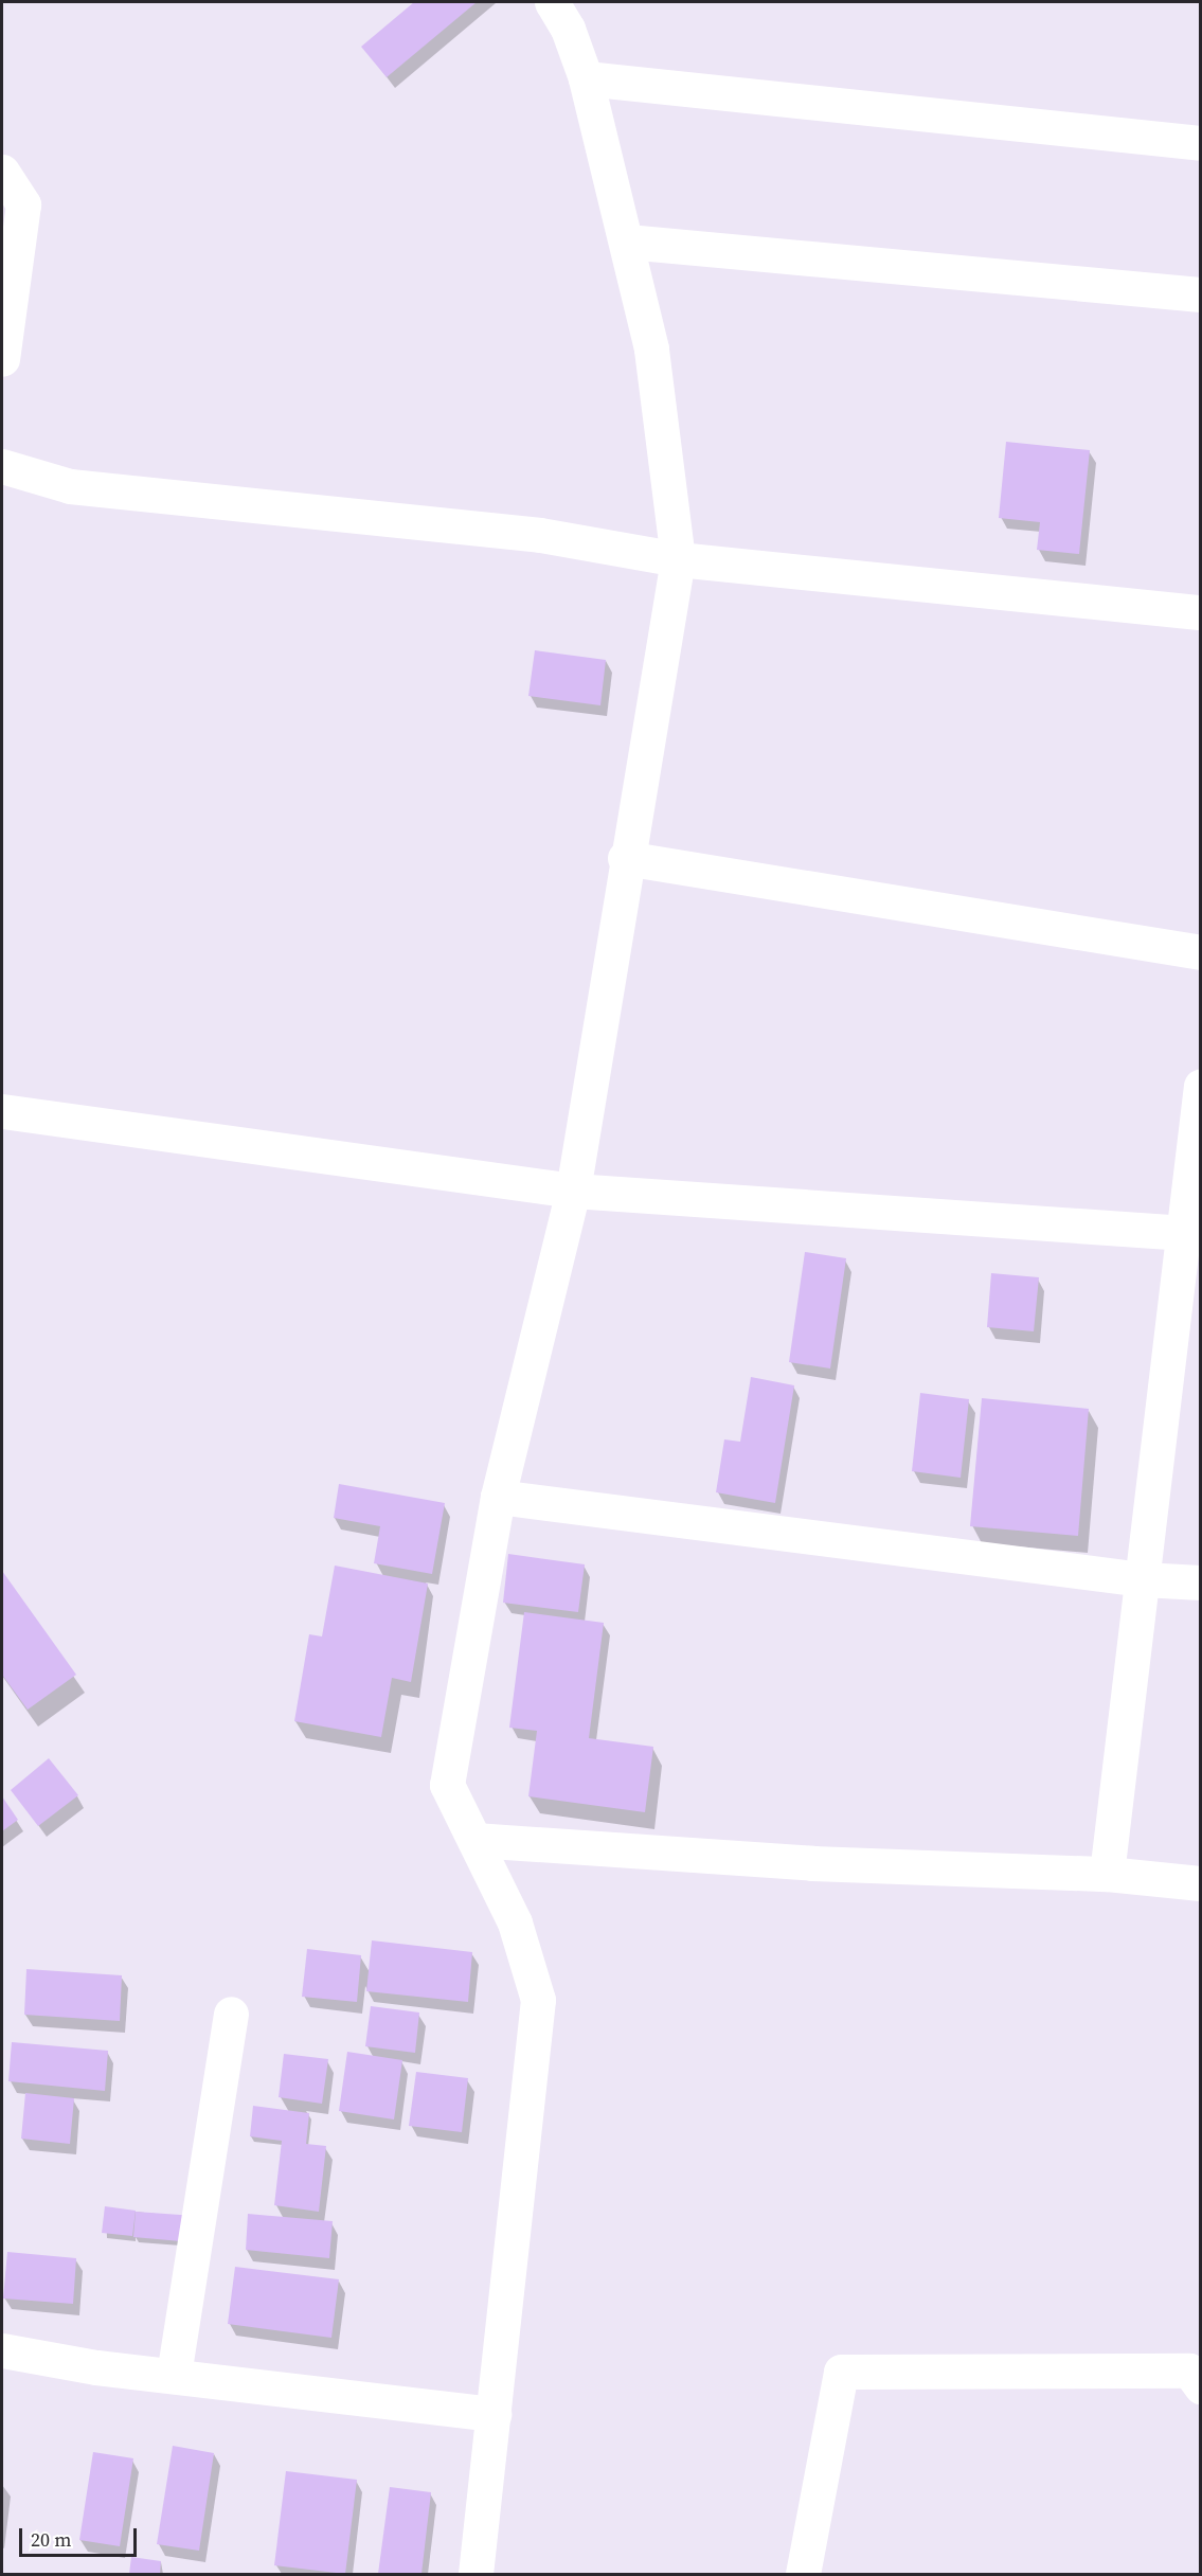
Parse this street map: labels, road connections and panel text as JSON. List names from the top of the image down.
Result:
{
  "scale_bar": "20 m"
}
